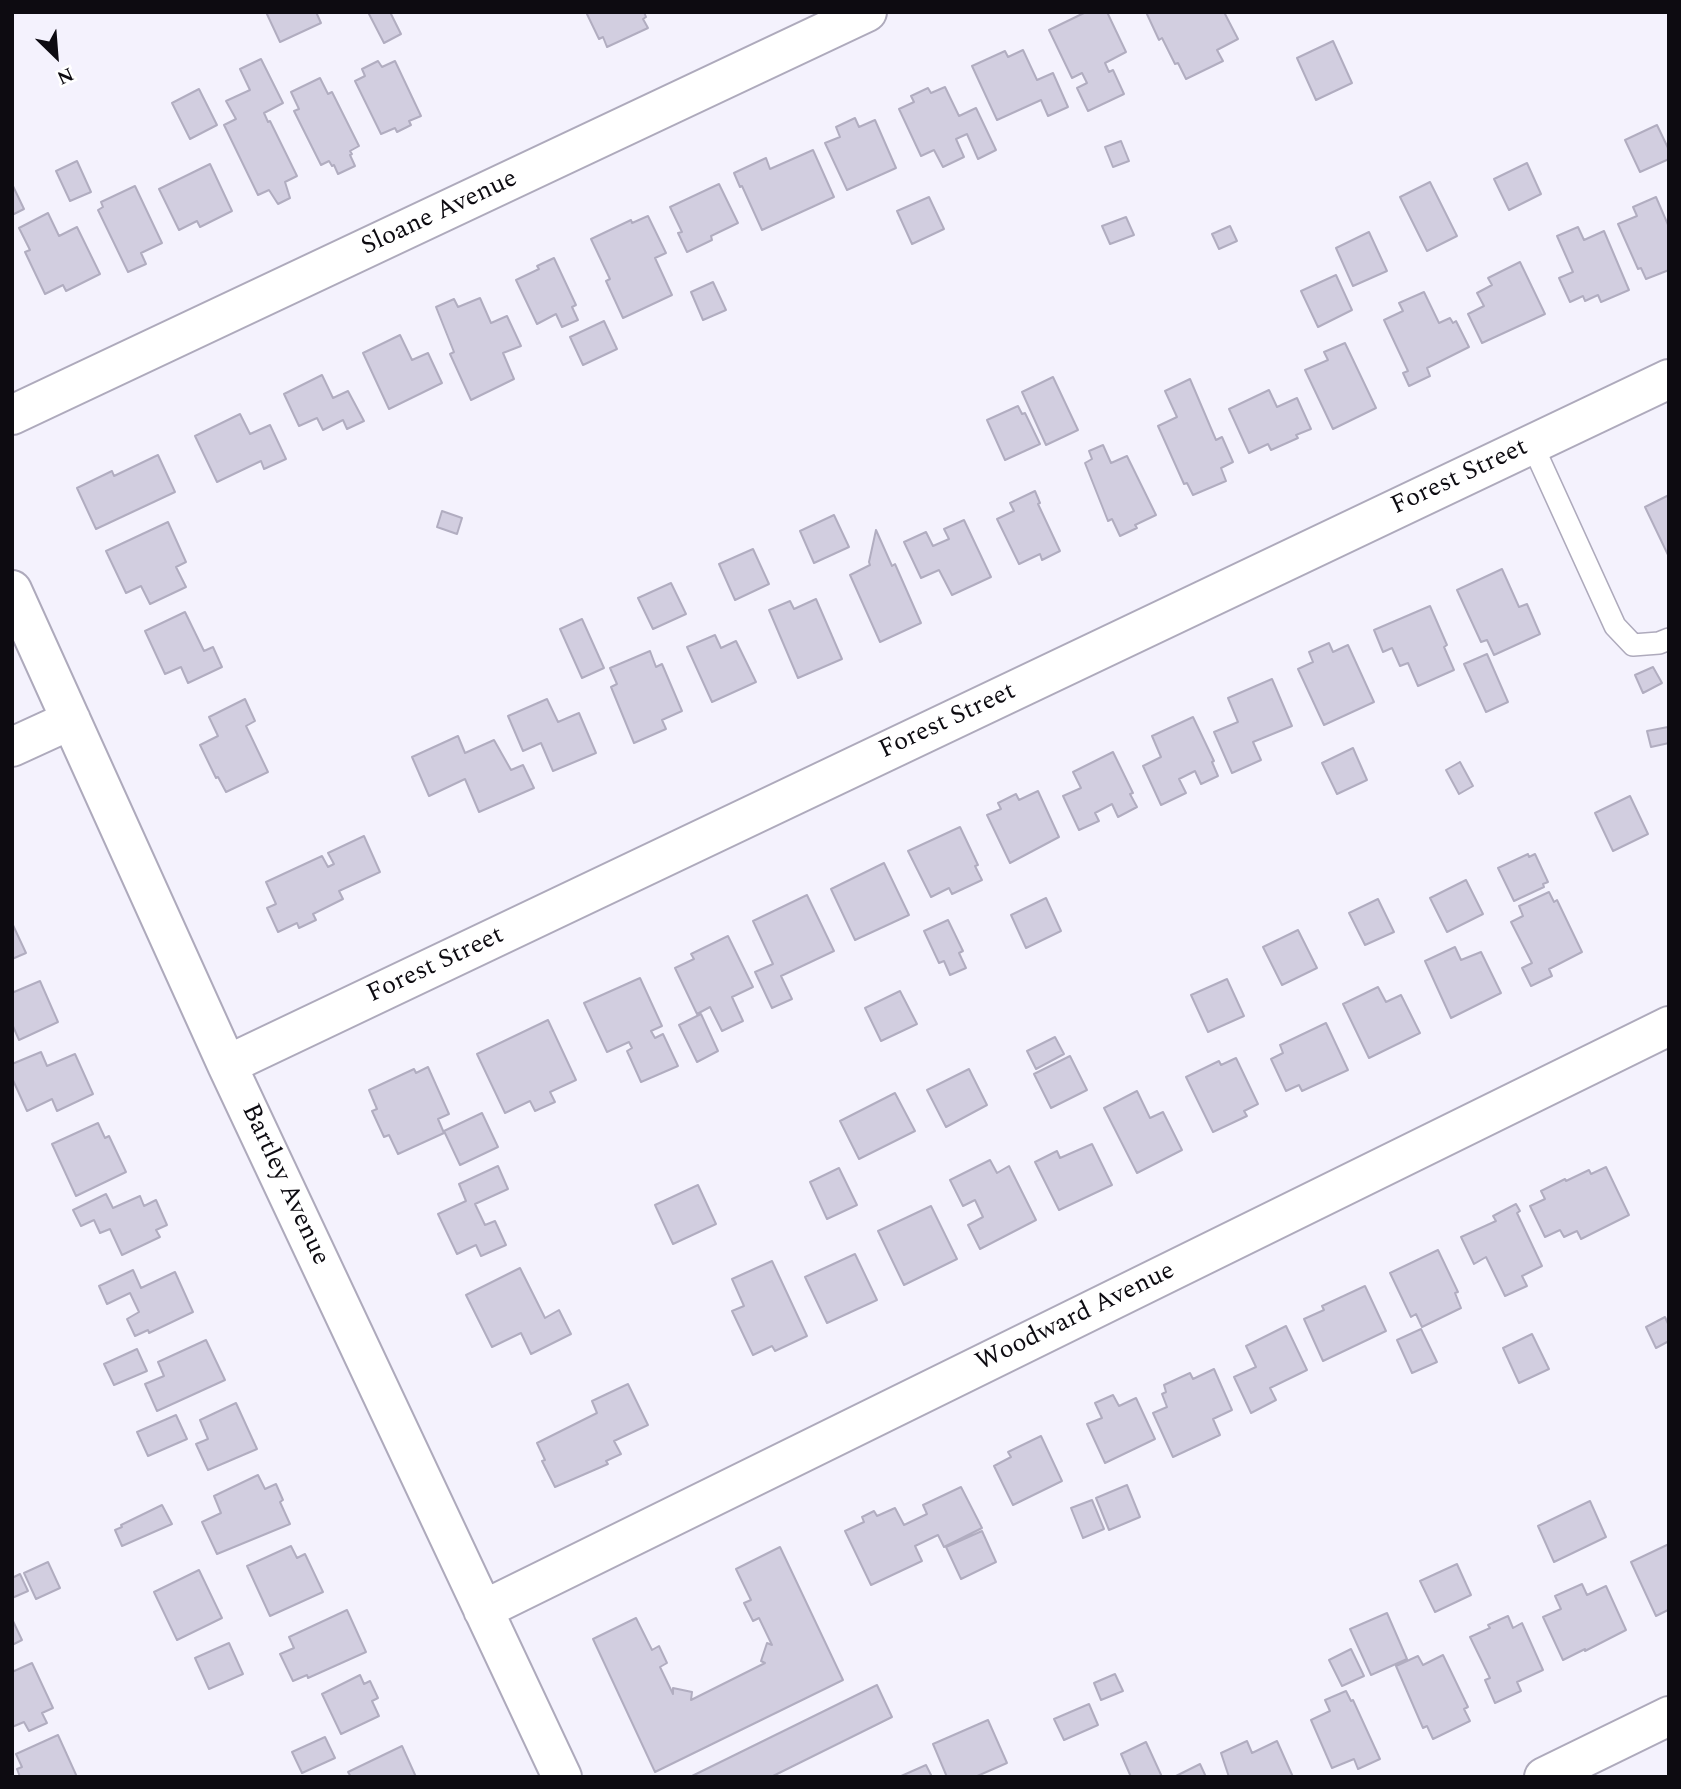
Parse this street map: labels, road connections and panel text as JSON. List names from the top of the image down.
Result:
{
  "streets": {
    "street": [
      "Sloane Avenue",
      "Forest Street",
      "Bartley Avenue",
      "Woodward Avenue"
    ]
  },
  "crossings": [
    ["Forest Street", "Bartley Avenue"],
    ["Bartley Avenue", "Woodward Avenue"]
  ],
  "north": "bottom right"
}
